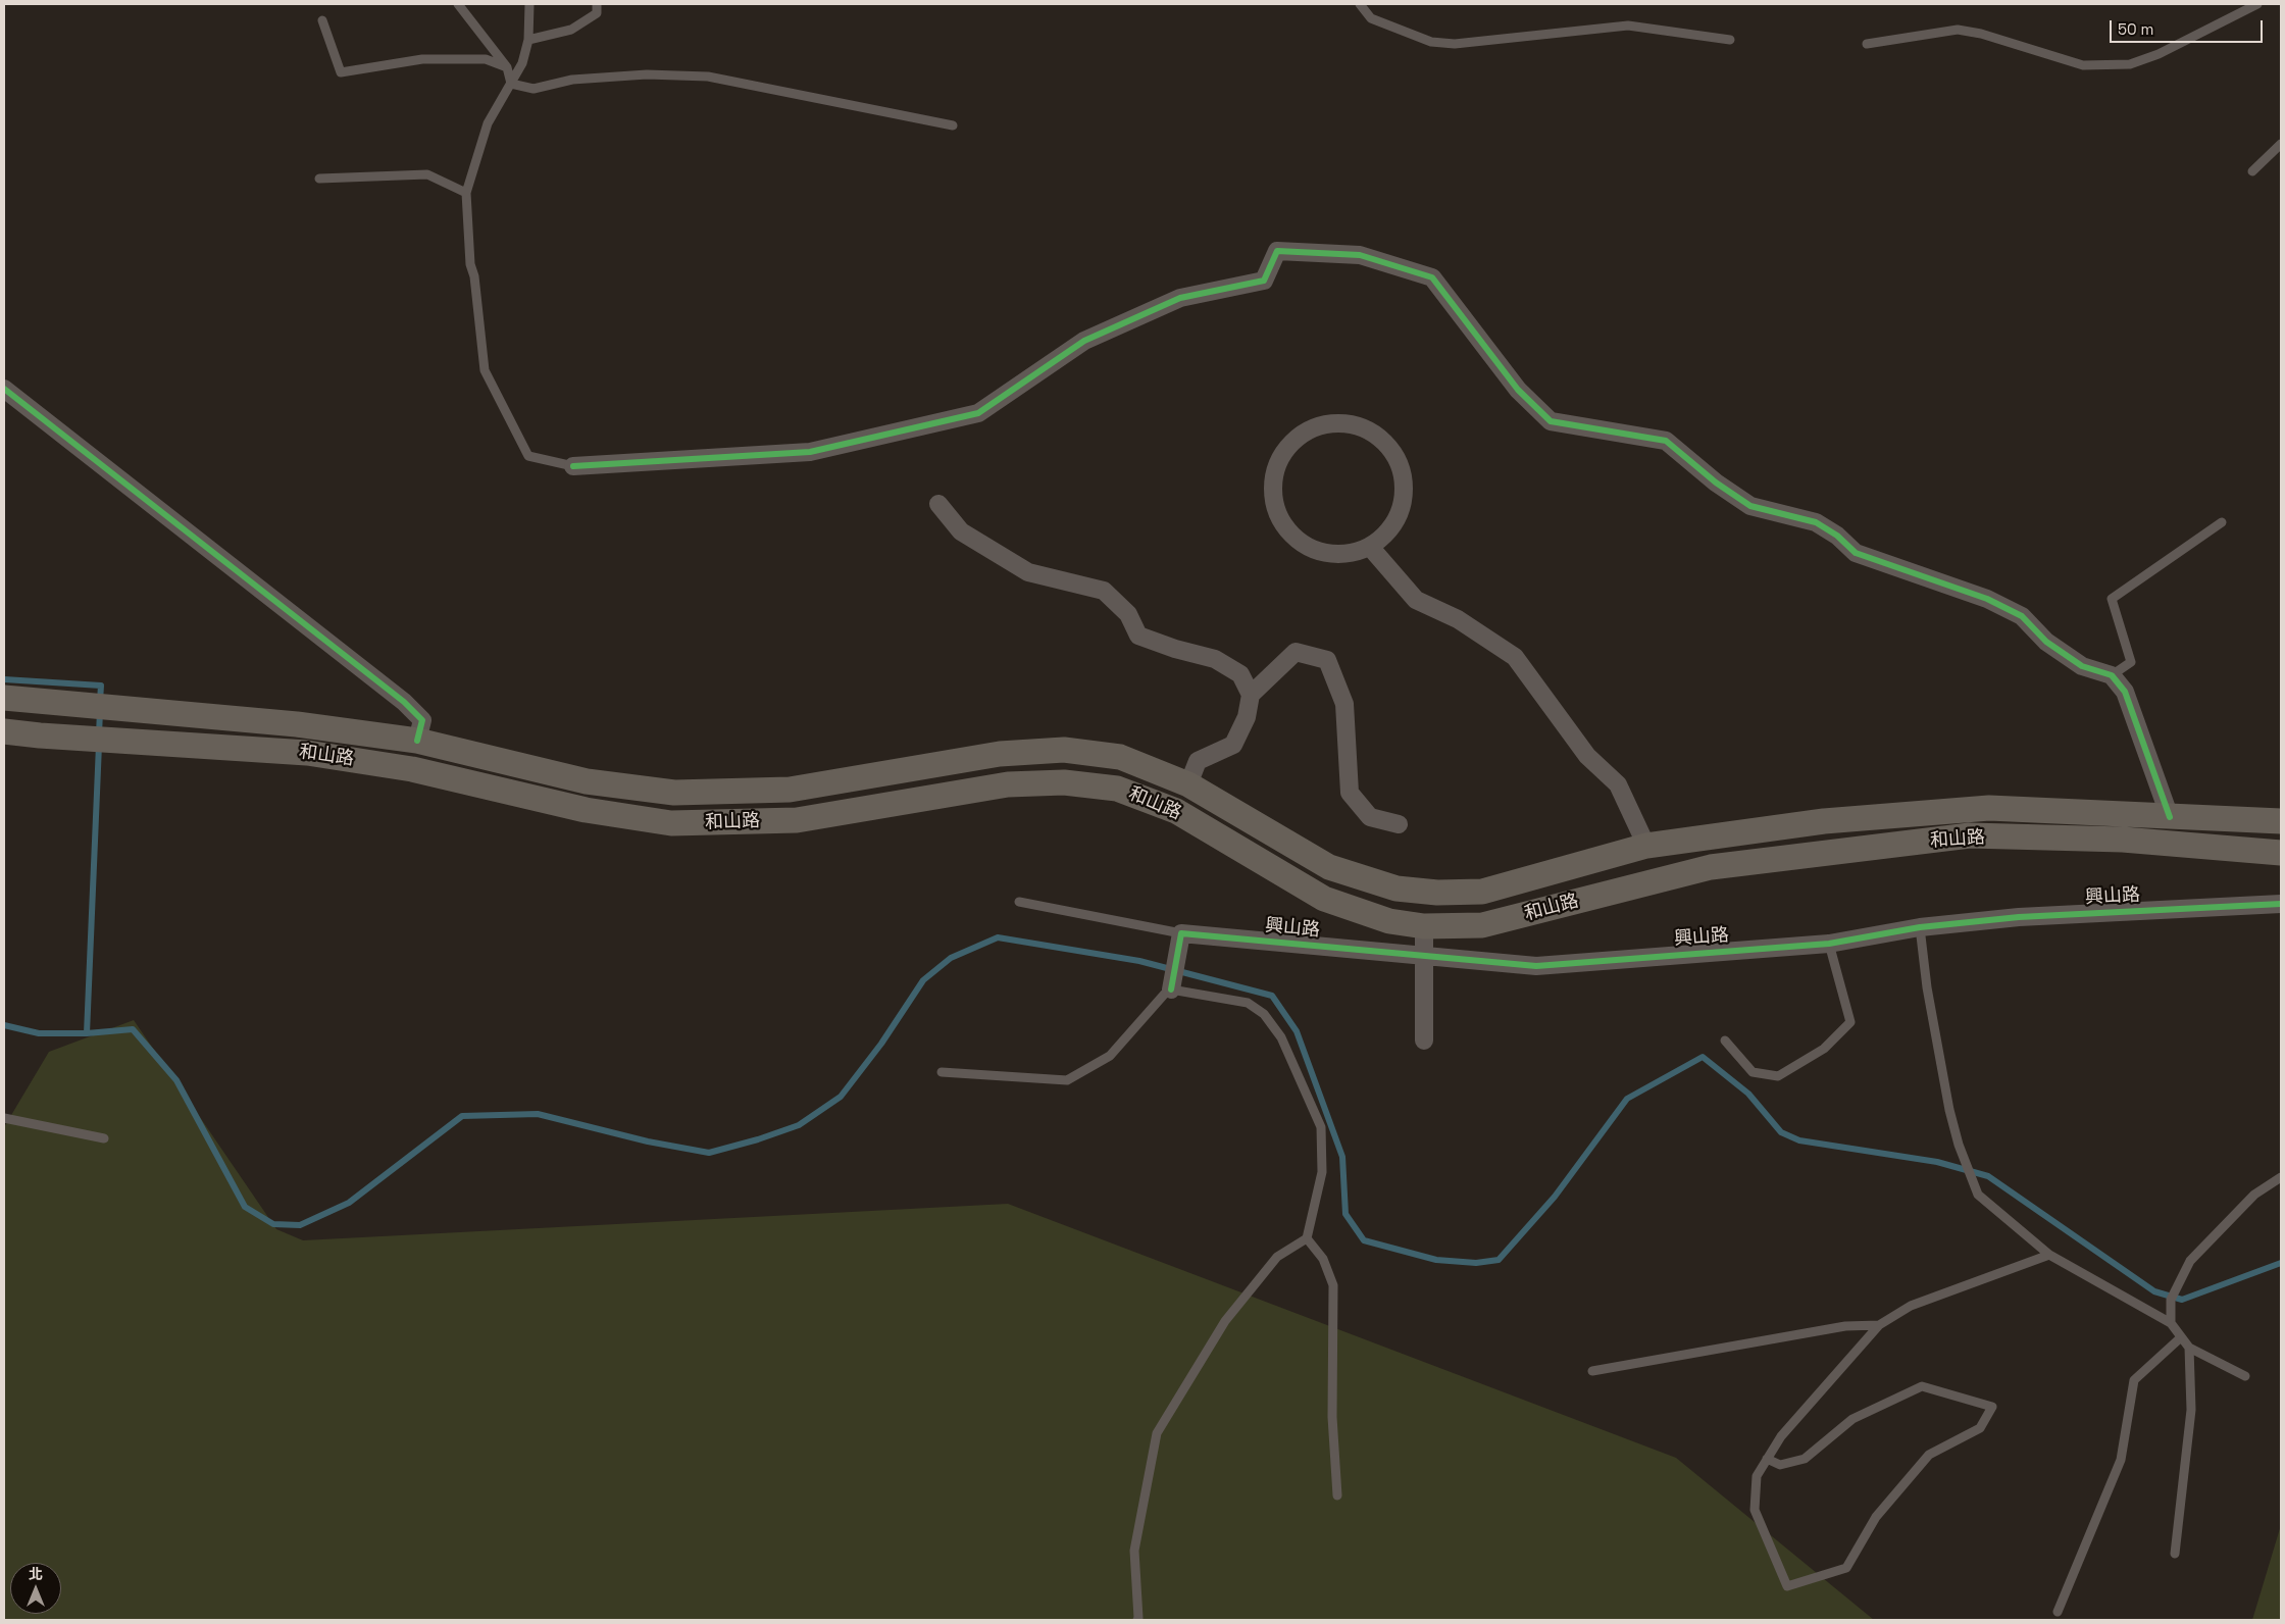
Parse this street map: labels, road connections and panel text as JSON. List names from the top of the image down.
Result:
{
  "streets": {
    "main road": ["和山路"],
    "street": ["興山路"]
  },
  "scale_bar": "50 m",
  "north": "top"
}
